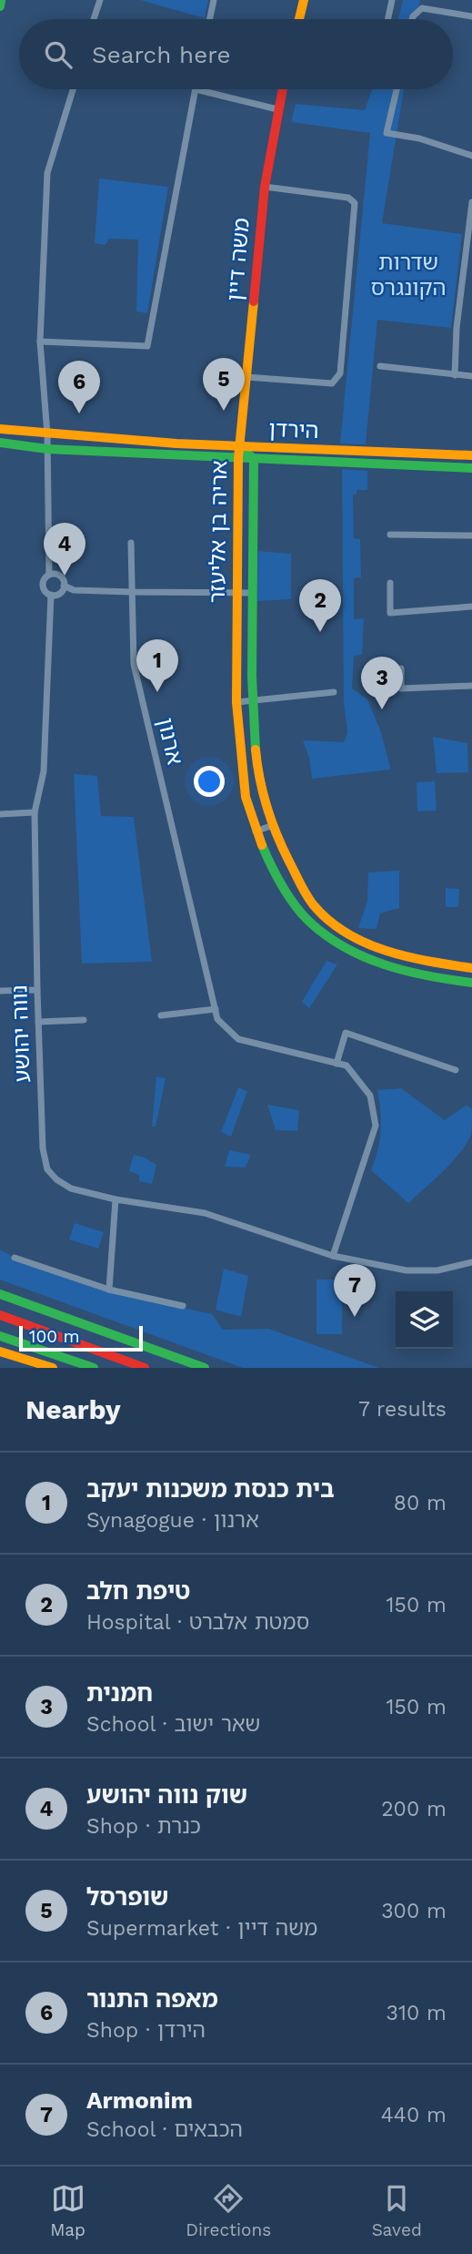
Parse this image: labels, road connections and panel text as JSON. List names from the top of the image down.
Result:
{
  "streets": {
    "main road": ["משה דיין", "הירדן", "אריה בן אליעזר"],
    "street": ["ארנון", "נווה יהושע"]
  },
  "crossings": [
    ["משה דיין", "הירדן"],
    ["משה דיין", "אריה בן אליעזר"],
    ["הירדן", "אריה בן אליעזר"]
  ],
  "parks": ["שדרות הקונגרס"],
  "scale_bar": "100 m",
  "page": {
    "search": "Search here",
    "pins": [
      "5",
      "6",
      "4",
      "2",
      "1",
      "3",
      "7"
    ],
    "scale": "100 m",
    "heading": ["Nearby", "7 results"],
    "list": [
      {
        "mark": "1",
        "name": "בית כנסת משכנות יעקב",
        "note": "Synagogue · ארנון",
        "value": "80 m"
      },
      {
        "mark": "2",
        "name": "טיפת חלב",
        "note": "Hospital · סמטת אלברט",
        "value": "150 m"
      },
      {
        "mark": "3",
        "name": "חמנית",
        "note": "School · שאר ישוב",
        "value": "150 m"
      },
      {
        "mark": "4",
        "name": "שוק נווה יהושע",
        "note": "Shop · כנרת",
        "value": "200 m"
      },
      {
        "mark": "5",
        "name": "שופרסל",
        "note": "Supermarket · משה דיין",
        "value": "300 m"
      },
      {
        "mark": "6",
        "name": "מאפה התנור",
        "note": "Shop · הירדן",
        "value": "310 m"
      },
      {
        "mark": "7",
        "name": "Armonim",
        "note": "School · הכבאים",
        "value": "440 m"
      }
    ],
    "nav": ["Map", "Directions", "Saved"]
  }
}
